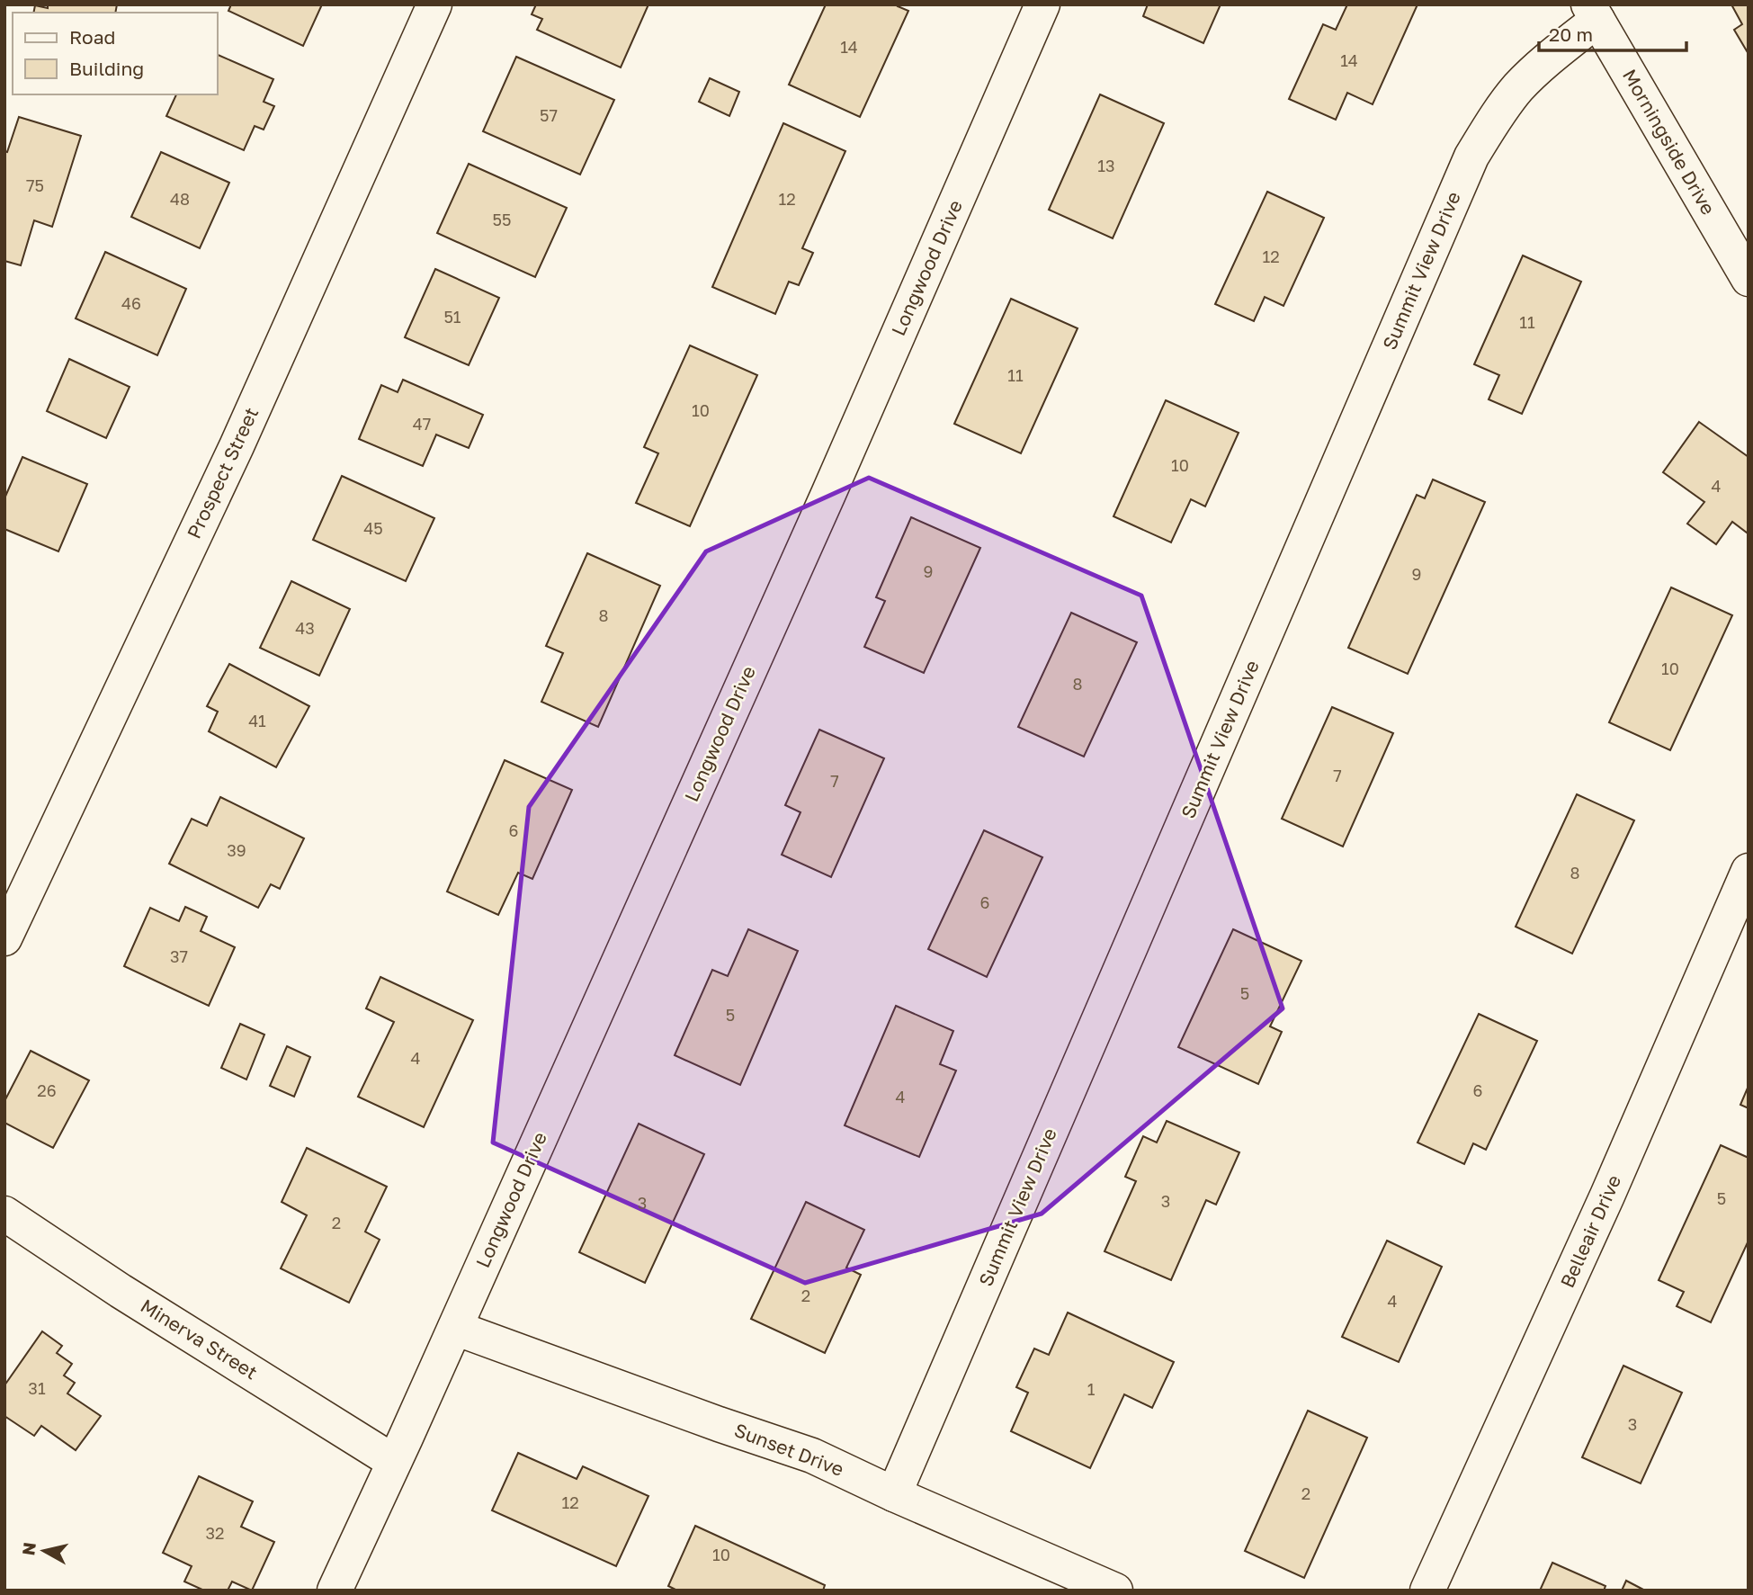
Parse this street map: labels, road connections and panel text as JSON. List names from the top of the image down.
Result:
{
  "streets": {
    "street": [
      "Morningside Drive",
      "Longwood Drive",
      "Summit View Drive",
      "Prospect Street",
      "Belleair Drive",
      "Minerva Street",
      "Sunset Drive"
    ]
  },
  "crossings": [
    ["Morningside Drive", "Summit View Drive"],
    ["Longwood Drive", "Minerva Street"],
    ["Longwood Drive", "Sunset Drive"],
    ["Summit View Drive", "Sunset Drive"]
  ],
  "house_numbers": [
    "14",
    "14",
    "57",
    "13",
    "75",
    "48",
    "12",
    "55",
    "12",
    "46",
    "51",
    "11",
    "11",
    "10",
    "47",
    "10",
    "4",
    "45",
    "9",
    "9",
    "8",
    "43",
    "10",
    "8",
    "41",
    "7",
    "7",
    "6",
    "39",
    "8",
    "6",
    "37",
    "5",
    "5",
    "4",
    "26",
    "6",
    "4",
    "5",
    "3",
    "3",
    "2",
    "2",
    "4",
    "31",
    "1",
    "3",
    "2",
    "12",
    "32",
    "10"
  ],
  "legend": ["Road", "Building"],
  "scale_bar": "20 m",
  "north": "left"
}
